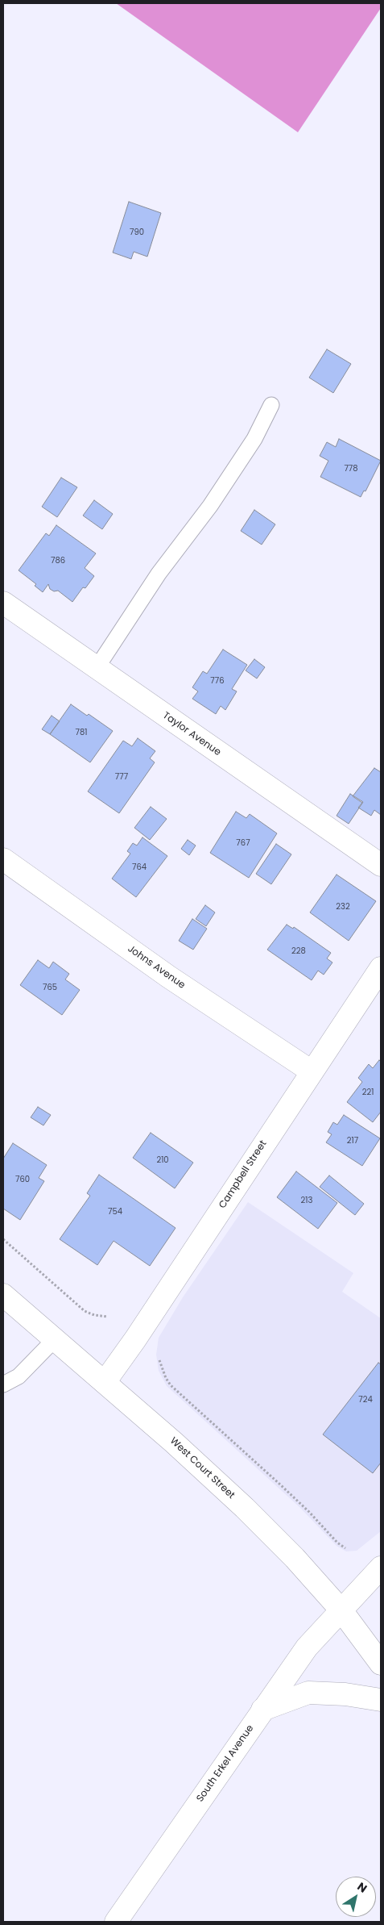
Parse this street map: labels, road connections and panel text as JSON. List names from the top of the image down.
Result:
{
  "streets": {
    "street": [
      "Taylor Avenue",
      "Johns Avenue",
      "Campbell Street",
      "West Court Street",
      "South Erkel Avenue"
    ]
  },
  "crossings": [
    ["Johns Avenue", "Campbell Street"],
    ["Campbell Street", "West Court Street"],
    ["West Court Street", "South Erkel Avenue"]
  ],
  "house_numbers": [
    "790",
    "778",
    "786",
    "776",
    "781",
    "777",
    "767",
    "764",
    "232",
    "228",
    "765",
    "221",
    "217",
    "210",
    "760",
    "213",
    "754",
    "724"
  ],
  "north": "top right"
}
